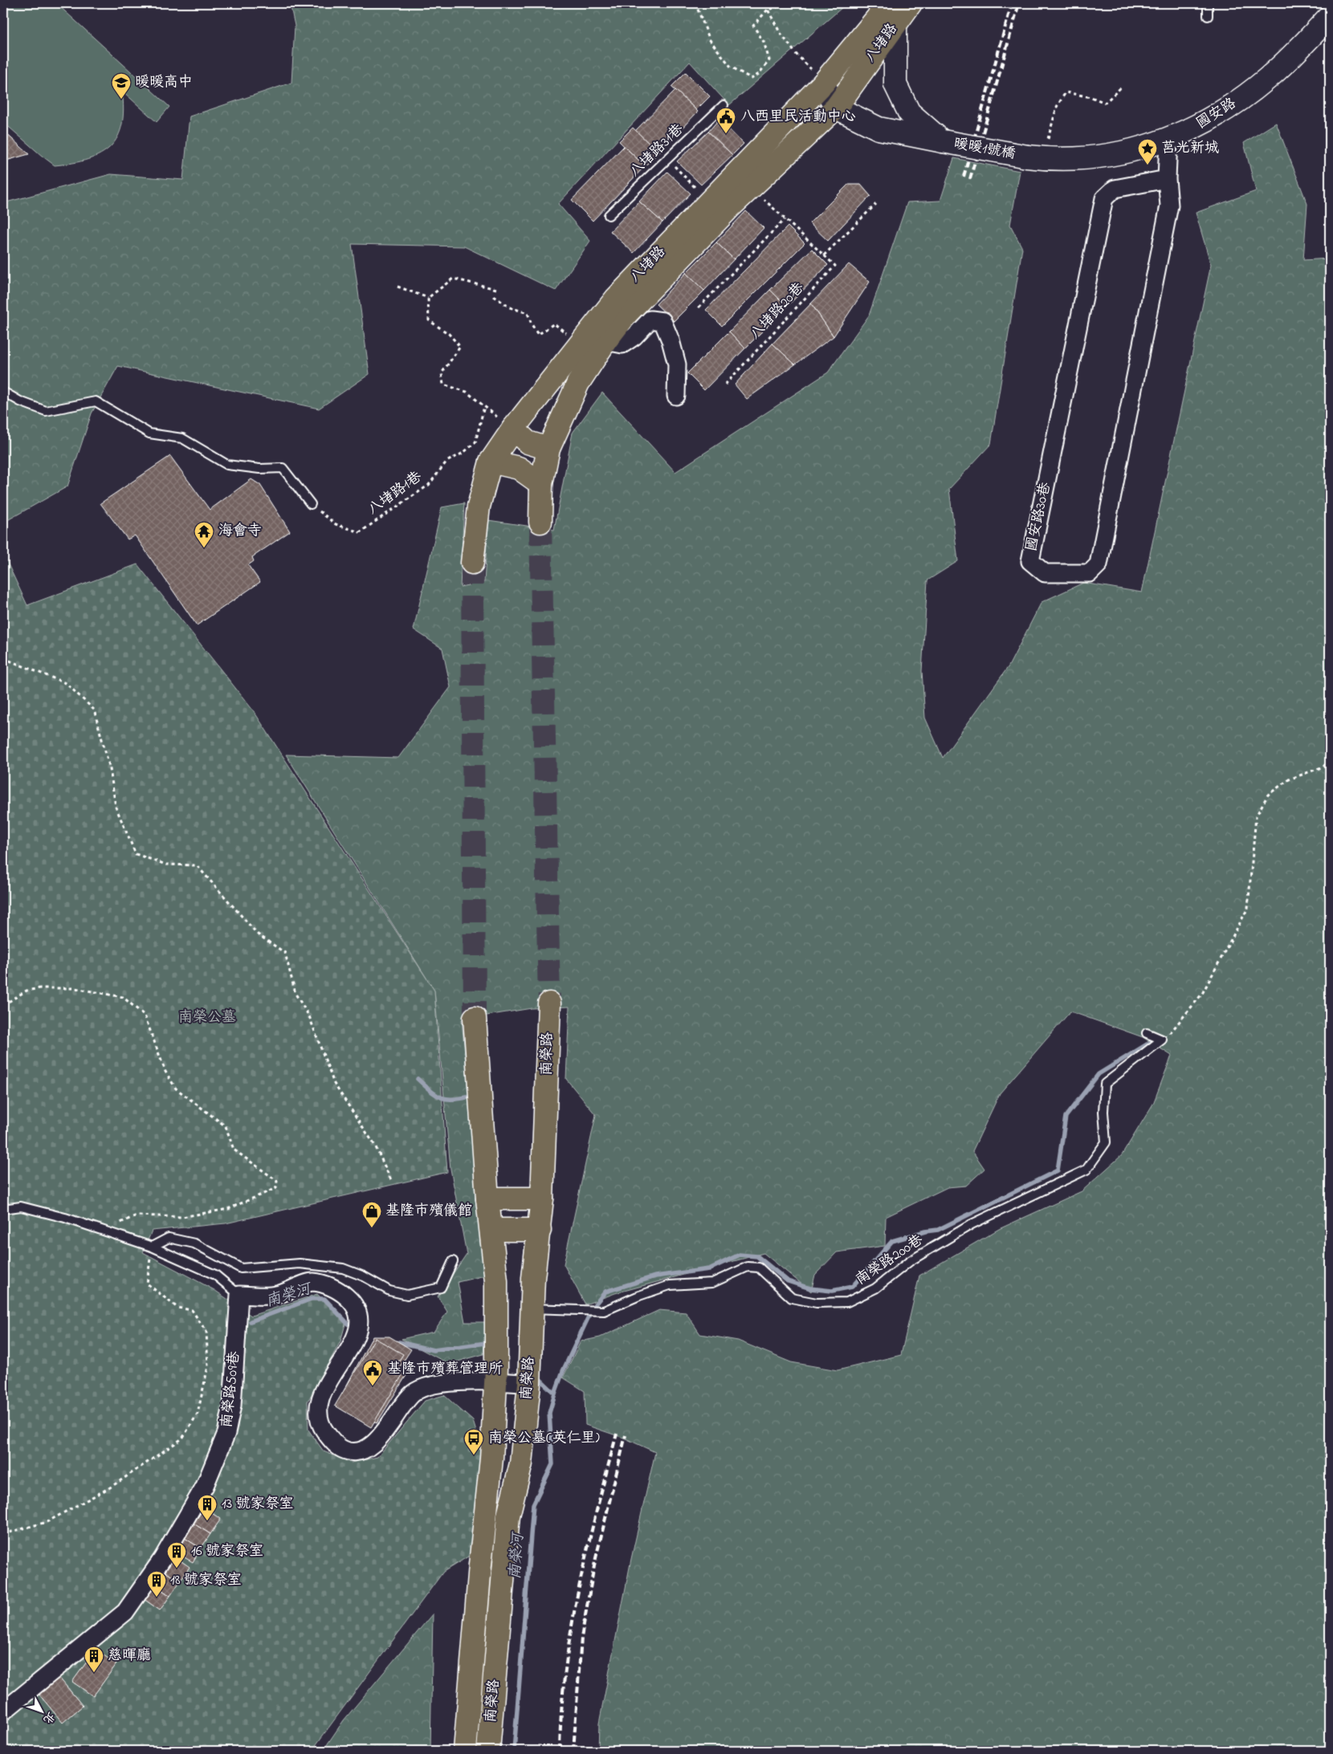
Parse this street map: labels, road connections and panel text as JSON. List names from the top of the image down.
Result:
{
  "streets": {
    "main road": ["八堵路", "南榮路"],
    "street": [
      "國安路",
      "暖暖1號橋",
      "國安路30巷",
      "南榮路509巷"
    ],
    "lane": ["八堵路31巷", "南榮路200巷"],
    "path": ["八堵路20巷", "八堵路1巷"]
  },
  "crossings": [
    ["八堵路", "八堵路20巷"],
    ["國安路", "暖暖1號橋"],
    ["國安路", "國安路30巷"],
    ["南榮路", "南榮路200巷"]
  ],
  "water": ["南榮河"],
  "parks": ["南榮公墓"],
  "places": {
    "school or university": ["暖暖高中"],
    "public building": ["八西里民活動中心", "基隆市殯葬管理所"],
    "place": ["莒光新城"],
    "temple": ["海會寺"],
    "shop": ["基隆市殯儀館"],
    "bus stop": ["南榮公墓(英仁里)"],
    "building": [
      "13 號家祭室",
      "16 號家祭室",
      "18 號家祭室",
      "慈暉廳"
    ]
  },
  "north": "bottom right"
}
